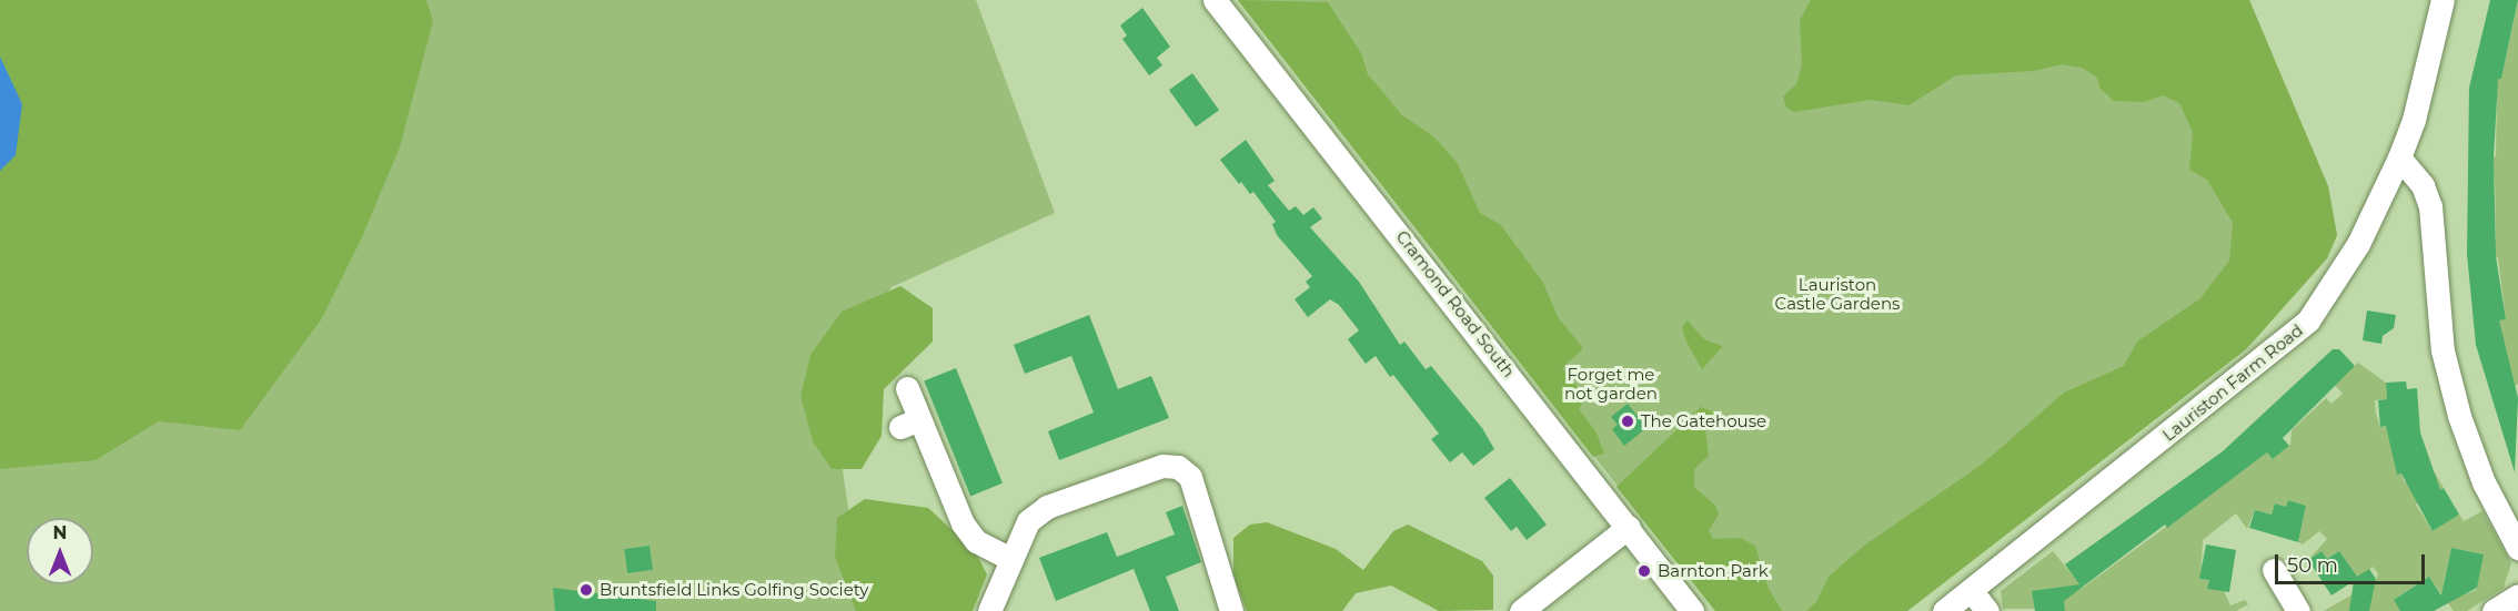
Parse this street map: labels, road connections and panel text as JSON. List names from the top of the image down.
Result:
{
  "streets": {
    "street": ["Cramond Road South", "Lauriston Farm Road"]
  },
  "parks": ["Lauriston Castle Gardens", "Forget me not garden"],
  "places": ["The Gatehouse", "Barnton Park", "Bruntsfield Links Golfing Society"],
  "scale_bar": "50 m",
  "north": "top"
}
